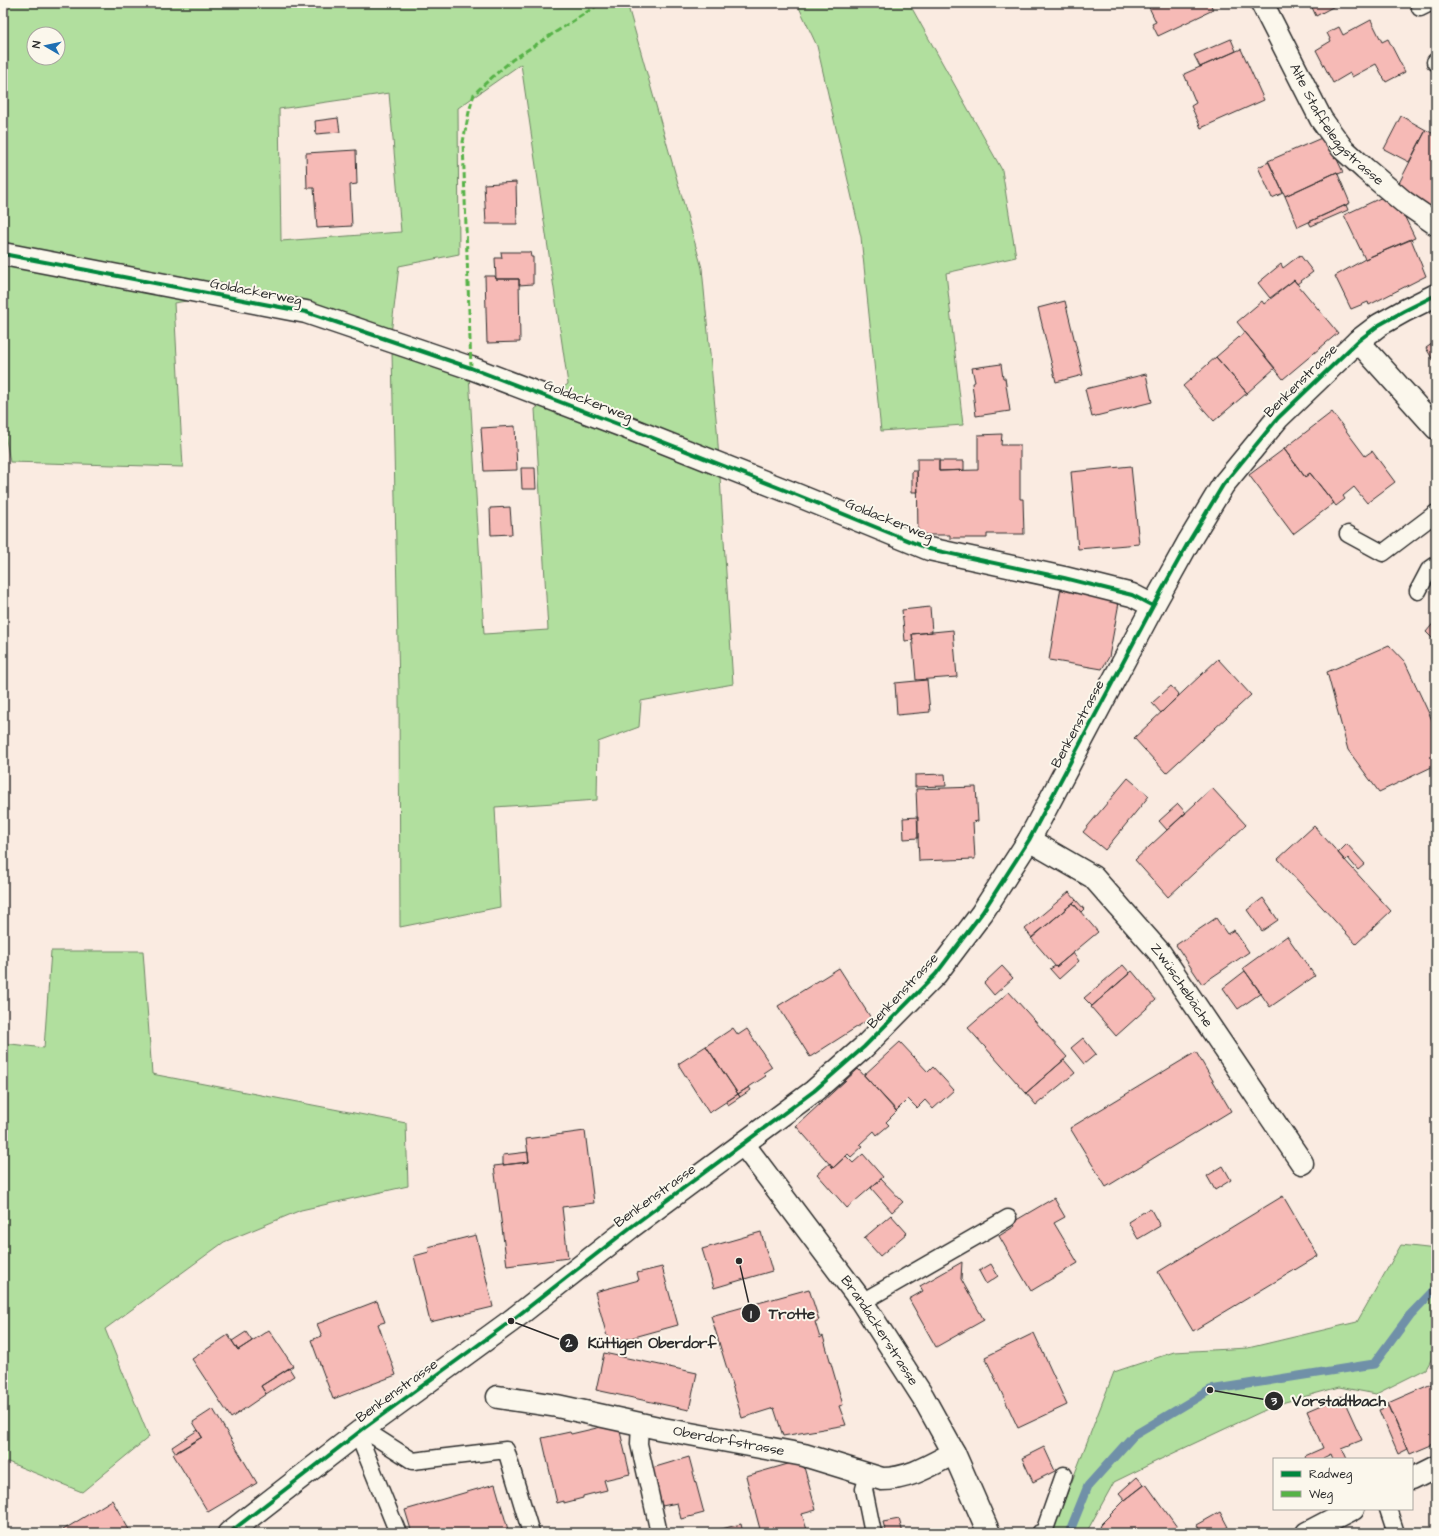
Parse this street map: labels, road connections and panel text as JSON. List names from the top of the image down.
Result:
{
  "streets": {
    "street": [
      "Alte Staffeleggstrasse",
      "Goldackerweg",
      "Benkenstrasse",
      "Zwüschebäche",
      "Brandackerstrasse",
      "Oberdorfstrasse"
    ]
  },
  "crossings": [
    ["Goldackerweg", "Benkenstrasse"],
    ["Benkenstrasse", "Zwüschebäche"],
    ["Benkenstrasse", "Brandackerstrasse"],
    ["Brandackerstrasse", "Oberdorfstrasse"]
  ],
  "places": ["Trotte", "Küttigen Oberdorf", "Vorstadtbach"],
  "legend": ["Radweg", "Weg"],
  "north": "left"
}
